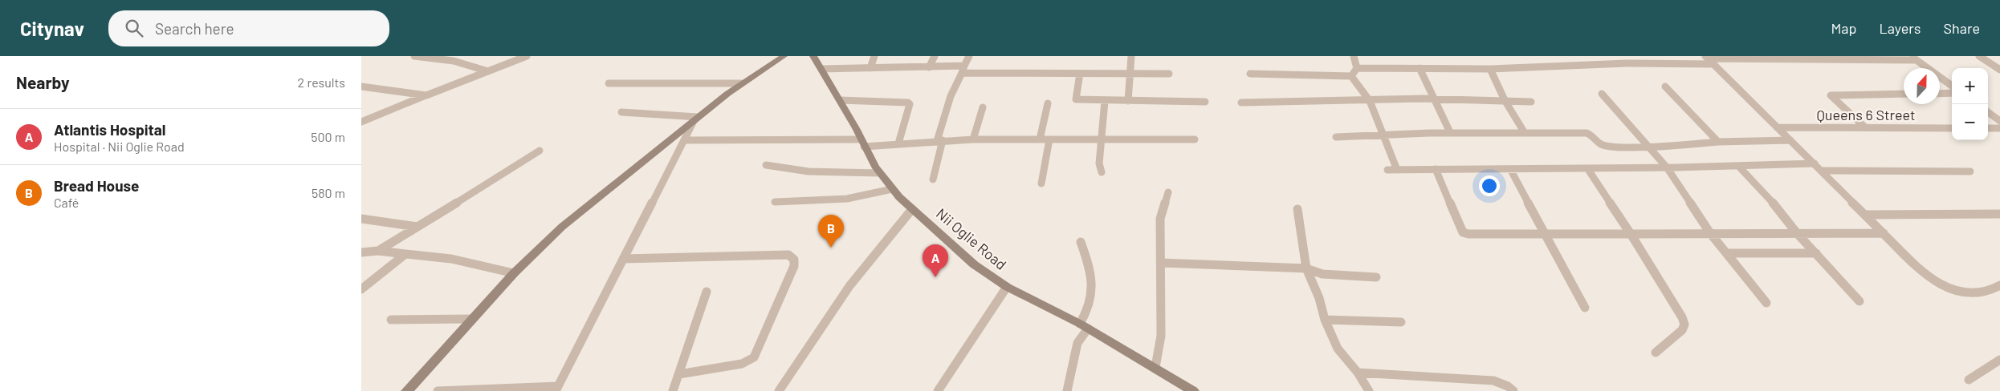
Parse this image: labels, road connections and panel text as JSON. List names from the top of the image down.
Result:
{
  "streets": {
    "street": ["Queens 6 Street", "Nii Oglie Road"]
  },
  "north": "top",
  "page": {
    "header": "Citynav",
    "search": "Search here",
    "nav": ["Map", "Layers", "Share"],
    "heading": ["Nearby", "2 results"],
    "map_buttons": ["+", "−"],
    "list": [
      {
        "mark": "A",
        "name": "Atlantis Hospital",
        "note": "Hospital · Nii Oglie Road",
        "value": "500 m"
      },
      {
        "mark": "B",
        "name": "Bread House",
        "note": "Café",
        "value": "580 m"
      }
    ],
    "pins": ["B", "A"]
  }
}
